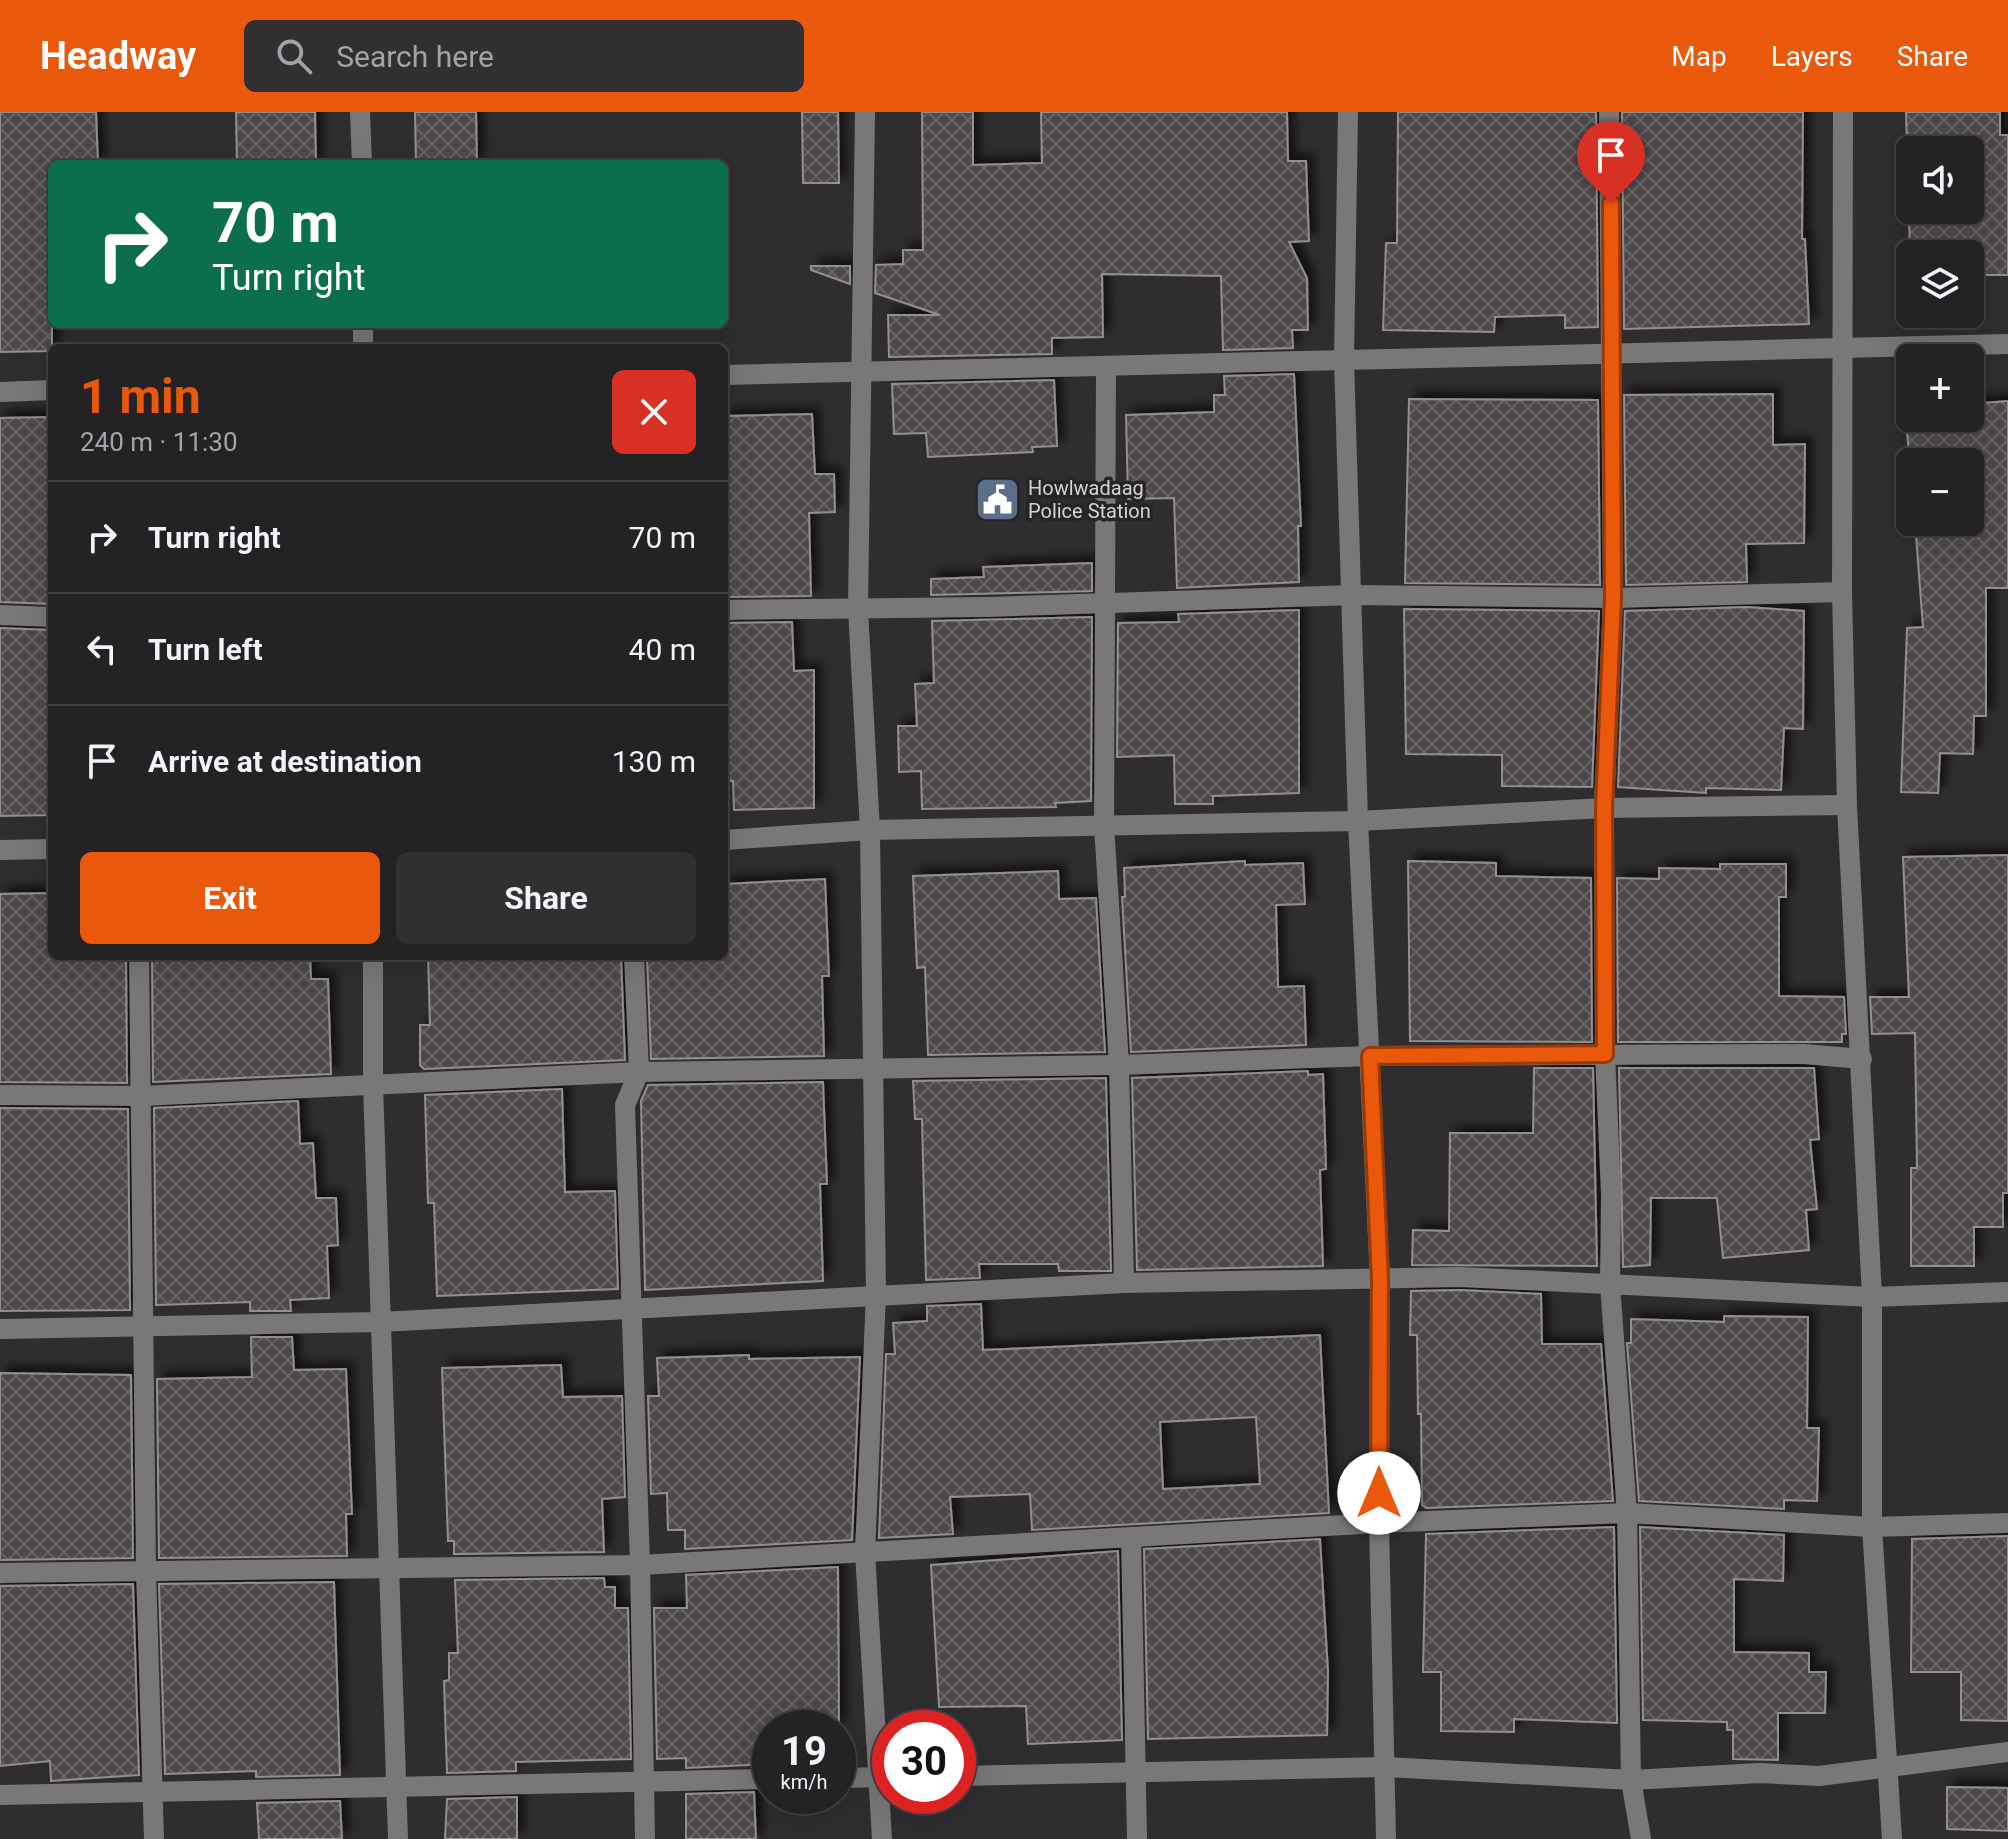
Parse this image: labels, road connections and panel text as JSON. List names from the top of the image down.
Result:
{
  "places": {
    "public building": ["Howlwadaag Police Station"]
  },
  "page": {
    "header": "Headway",
    "search": "Search here",
    "nav": ["Map", "Layers", "Share"],
    "map_buttons": ["+", "−"],
    "turn": ["70 m", "Turn right"],
    "heading": ["1 min", "240 m · 11:30"],
    "list": [
      {
        "name": "Turn right",
        "value": "70 m"
      },
      {
        "name": "Turn left",
        "value": "40 m"
      },
      {
        "name": "Arrive at destination",
        "value": "130 m"
      }
    ],
    "buttons": ["Exit", "Share"],
    "speed": "19 km/h",
    "limit": "30"
  }
}
